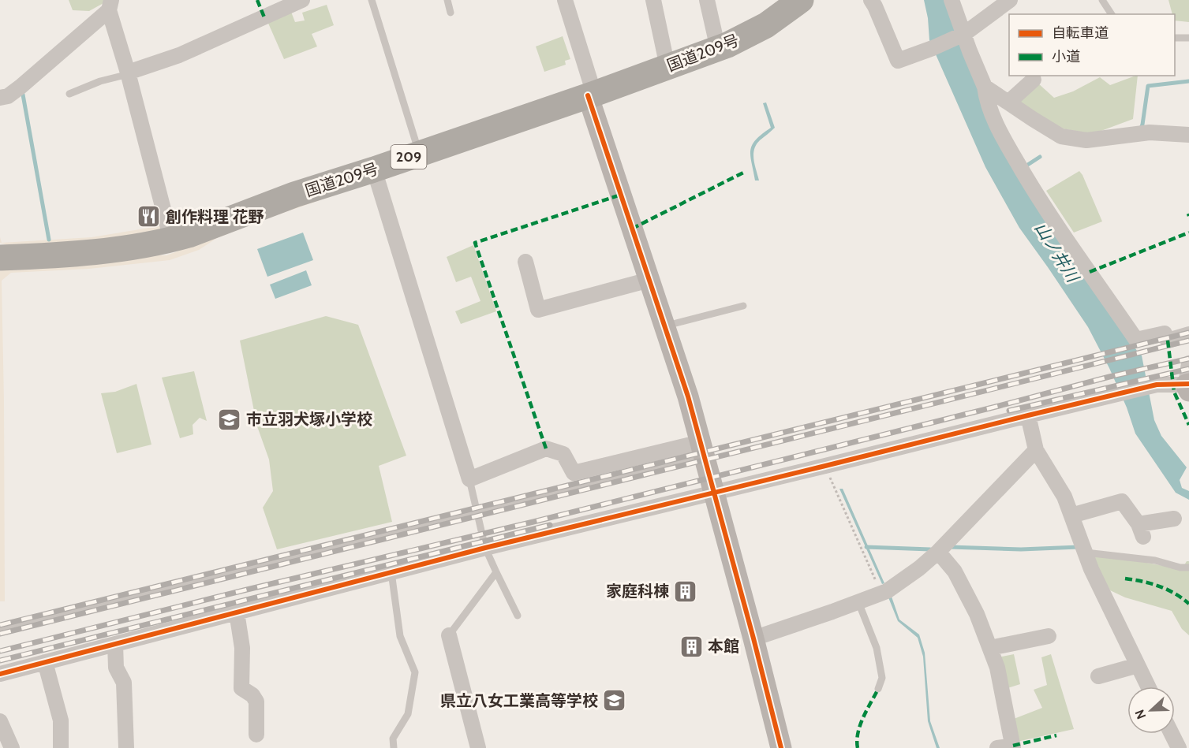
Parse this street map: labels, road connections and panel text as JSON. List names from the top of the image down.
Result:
{
  "streets": {
    "highway": ["国道209号", "209"]
  },
  "water": ["山ノ井川"],
  "places": {
    "restaurant": ["創作料理 花野"],
    "school or university": ["市立羽犬塚小学校", "県立八女工業高等学校"],
    "building": ["家庭科棟", "本館"]
  },
  "legend": ["自転車道", "小道"],
  "north": "left"
}
